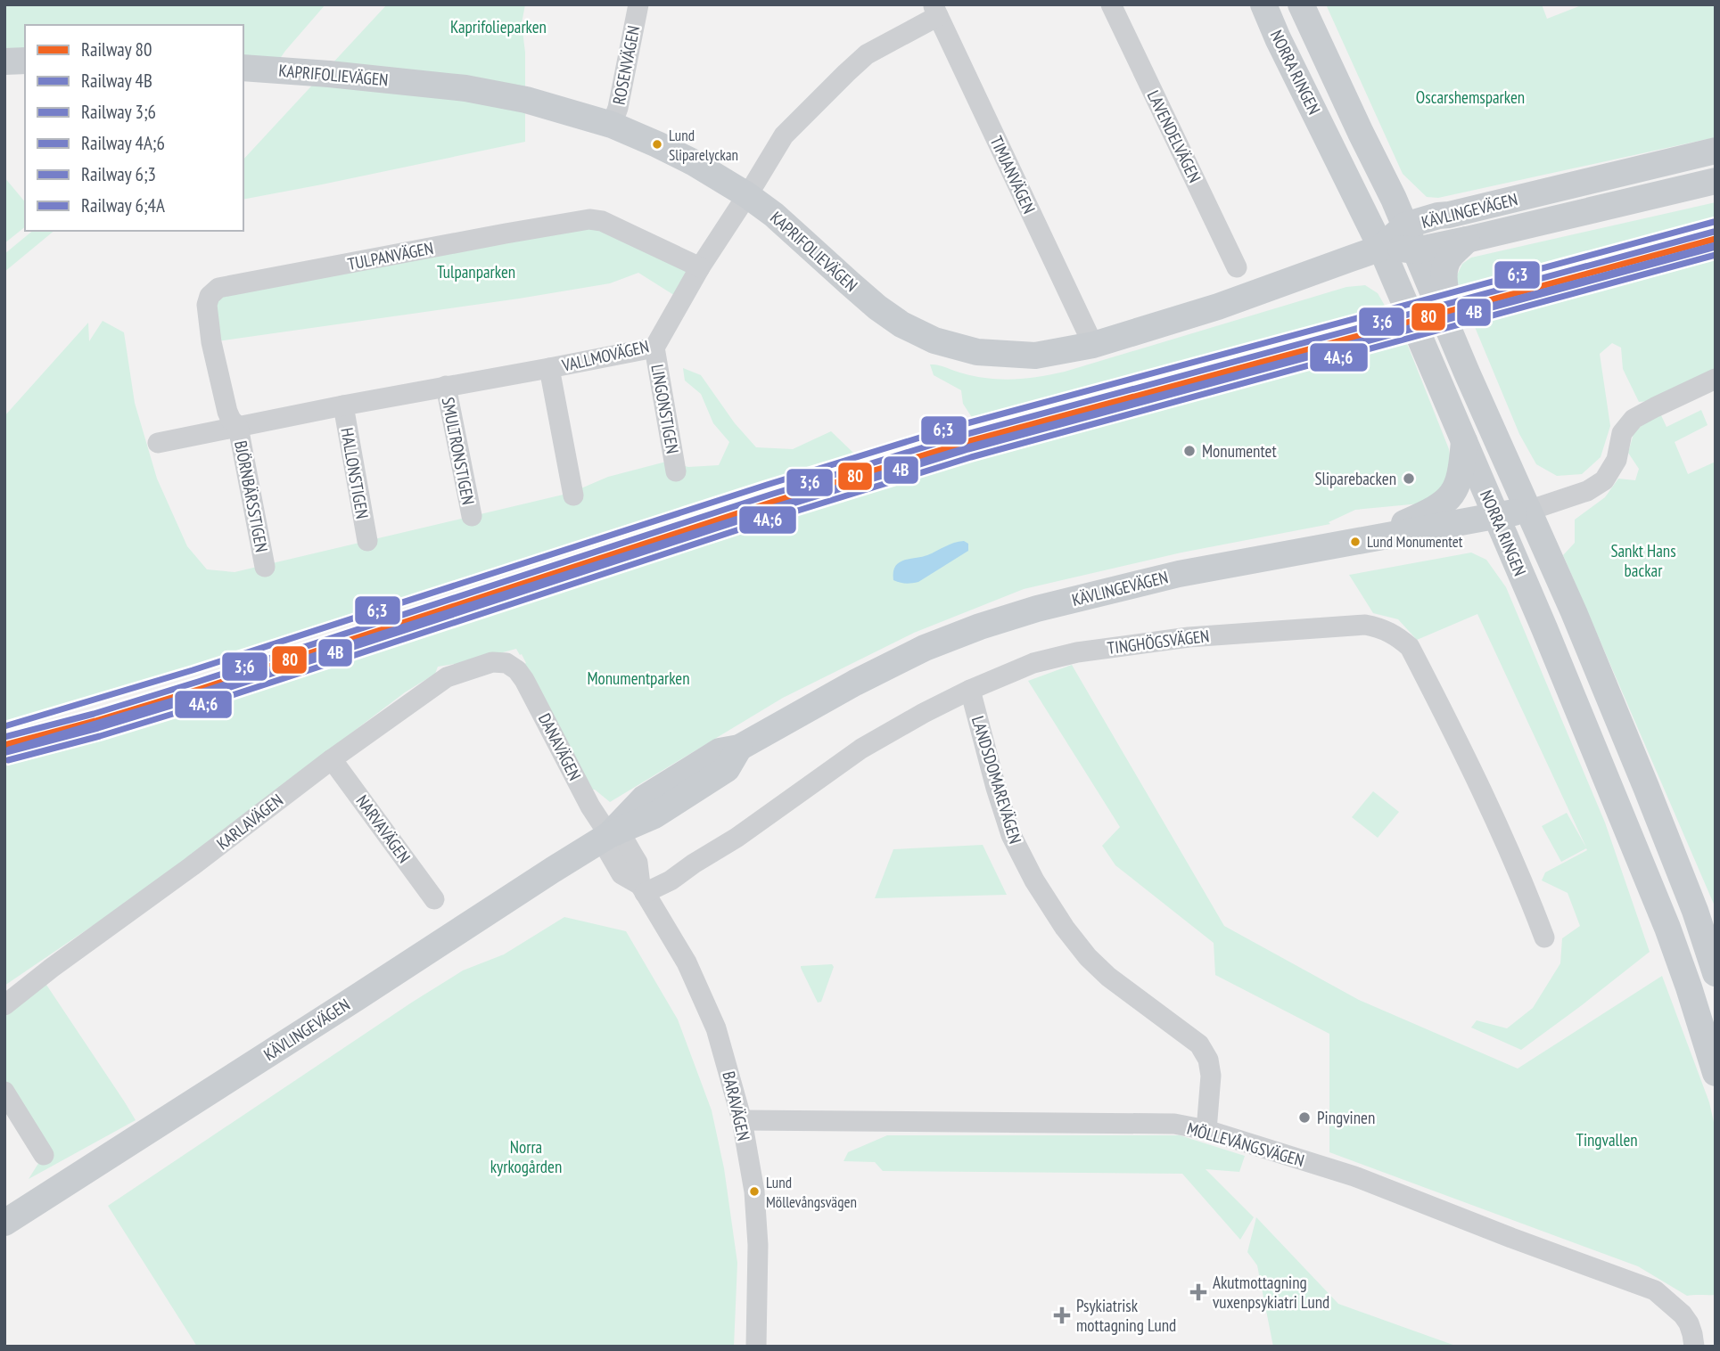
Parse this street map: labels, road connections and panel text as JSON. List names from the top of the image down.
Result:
{
  "streets": {
    "main road": ["NORRA RINGEN", "KAPRIFOLIEVÄGEN", "KÄVLINGEVÄGEN"],
    "street": [
      "ROSENVÄGEN",
      "LAVENDELVÄGEN",
      "TIMJANVÄGEN",
      "TULPANVÄGEN",
      "VALLMOVÄGEN",
      "LINGONSTIGEN",
      "SMULTRONSTIGEN",
      "HALLONSTIGEN",
      "BJÖRNBÄRSSTIGEN",
      "TINGHÖGSVÄGEN",
      "DANAVÄGEN",
      "LANDSDOMAREVÄGEN",
      "KARLAVÄGEN",
      "NARVAVÄGEN",
      "BARAVÄGEN",
      "MÖLLEVÅNGSVÄGEN"
    ]
  },
  "crossings": [
    ["ROSENVÄGEN", "KAPRIFOLIEVÄGEN"],
    ["NORRA RINGEN", "KAPRIFOLIEVÄGEN"],
    ["NORRA RINGEN", "KÄVLINGEVÄGEN"],
    ["KAPRIFOLIEVÄGEN", "TIMJANVÄGEN"],
    ["KAPRIFOLIEVÄGEN", "KÄVLINGEVÄGEN"],
    ["KAPRIFOLIEVÄGEN", "VALLMOVÄGEN"],
    ["TIMJANVÄGEN", "VALLMOVÄGEN"],
    ["KÄVLINGEVÄGEN", "DANAVÄGEN"],
    ["KÄVLINGEVÄGEN", "BARAVÄGEN"],
    ["TULPANVÄGEN", "VALLMOVÄGEN"],
    ["TULPANVÄGEN", "BJÖRNBÄRSSTIGEN"],
    ["VALLMOVÄGEN", "LINGONSTIGEN"],
    ["VALLMOVÄGEN", "SMULTRONSTIGEN"],
    ["VALLMOVÄGEN", "HALLONSTIGEN"],
    ["VALLMOVÄGEN", "BJÖRNBÄRSSTIGEN"],
    ["TINGHÖGSVÄGEN", "LANDSDOMAREVÄGEN"],
    ["TINGHÖGSVÄGEN", "BARAVÄGEN"],
    ["DANAVÄGEN", "KARLAVÄGEN"],
    ["DANAVÄGEN", "BARAVÄGEN"],
    ["LANDSDOMAREVÄGEN", "MÖLLEVÅNGSVÄGEN"],
    ["KARLAVÄGEN", "NARVAVÄGEN"],
    ["BARAVÄGEN", "MÖLLEVÅNGSVÄGEN"]
  ],
  "parks": [
    "Kaprifolieparken",
    "Oscarshemsparken",
    "Tulpanparken",
    "Sankt Hans backar",
    "Monumentparken",
    "Tingvallen",
    "Norra kyrkogården"
  ],
  "places": {
    "other": [
      "Lund Sliparelyckan",
      "Monumentet",
      "Sliparebacken",
      "Lund Monumentet",
      "Pingvinen",
      "Lund Möllevångsvägen"
    ],
    "health": ["Akutmottagning vuxenpsykiatri Lund", "Psykiatrisk mottagning Lund"]
  },
  "lines": [
    "rail line 6;3",
    "rail line 3;6",
    "rail line 80",
    "rail line 6;4A",
    "rail line 4B",
    "rail line 4A;6"
  ],
  "legend": [
    "Railway 80",
    "Railway 4B",
    "Railway 3;6",
    "Railway 4A;6",
    "Railway 6;3",
    "Railway 6;4A"
  ]
}
